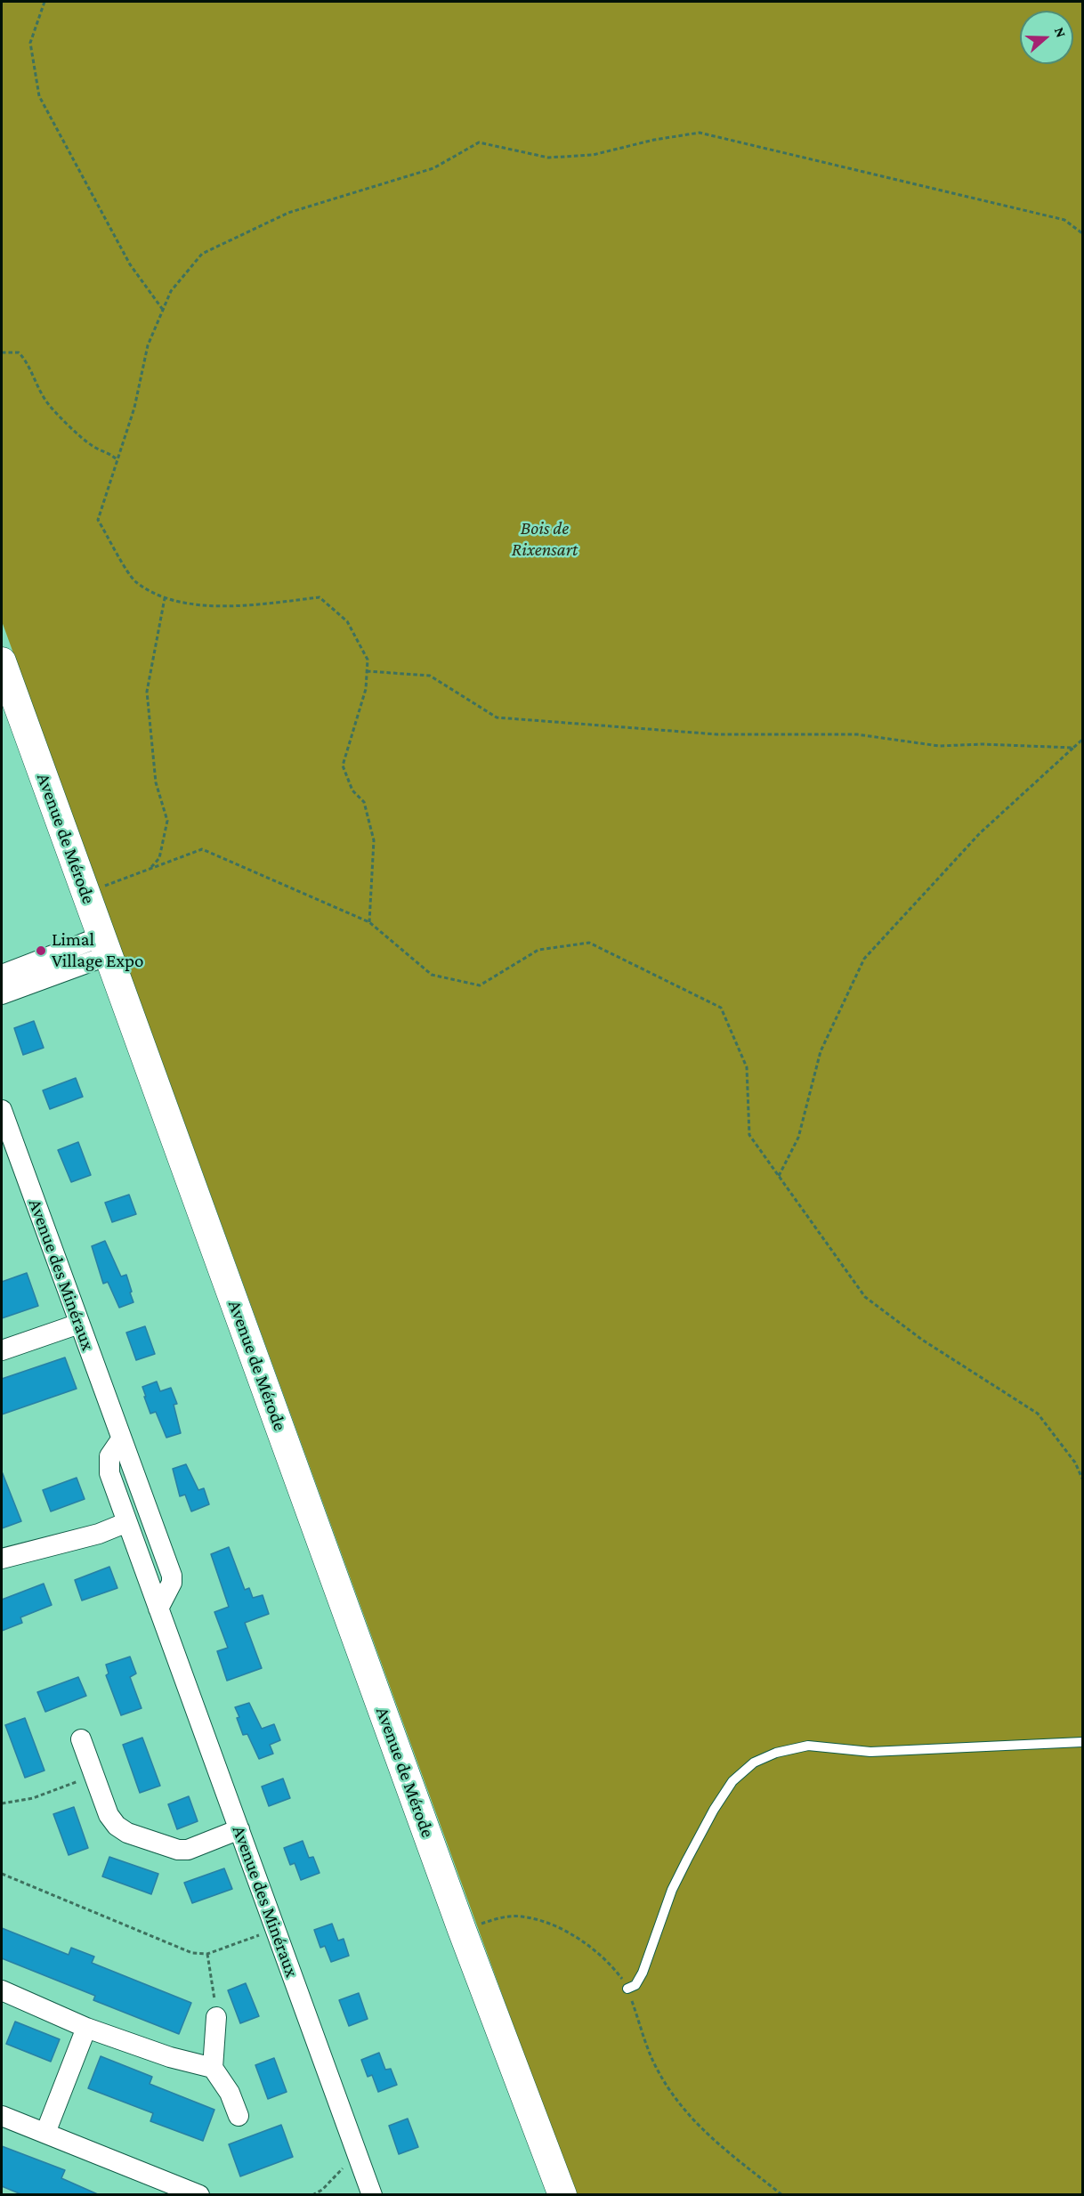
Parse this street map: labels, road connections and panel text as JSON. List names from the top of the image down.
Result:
{
  "streets": {
    "street": ["Avenue de Mérode", "Avenue des Minéraux"]
  },
  "parks": ["Bois de Rixensart"],
  "places": ["Limal Village Expo"],
  "north": "right"
}
